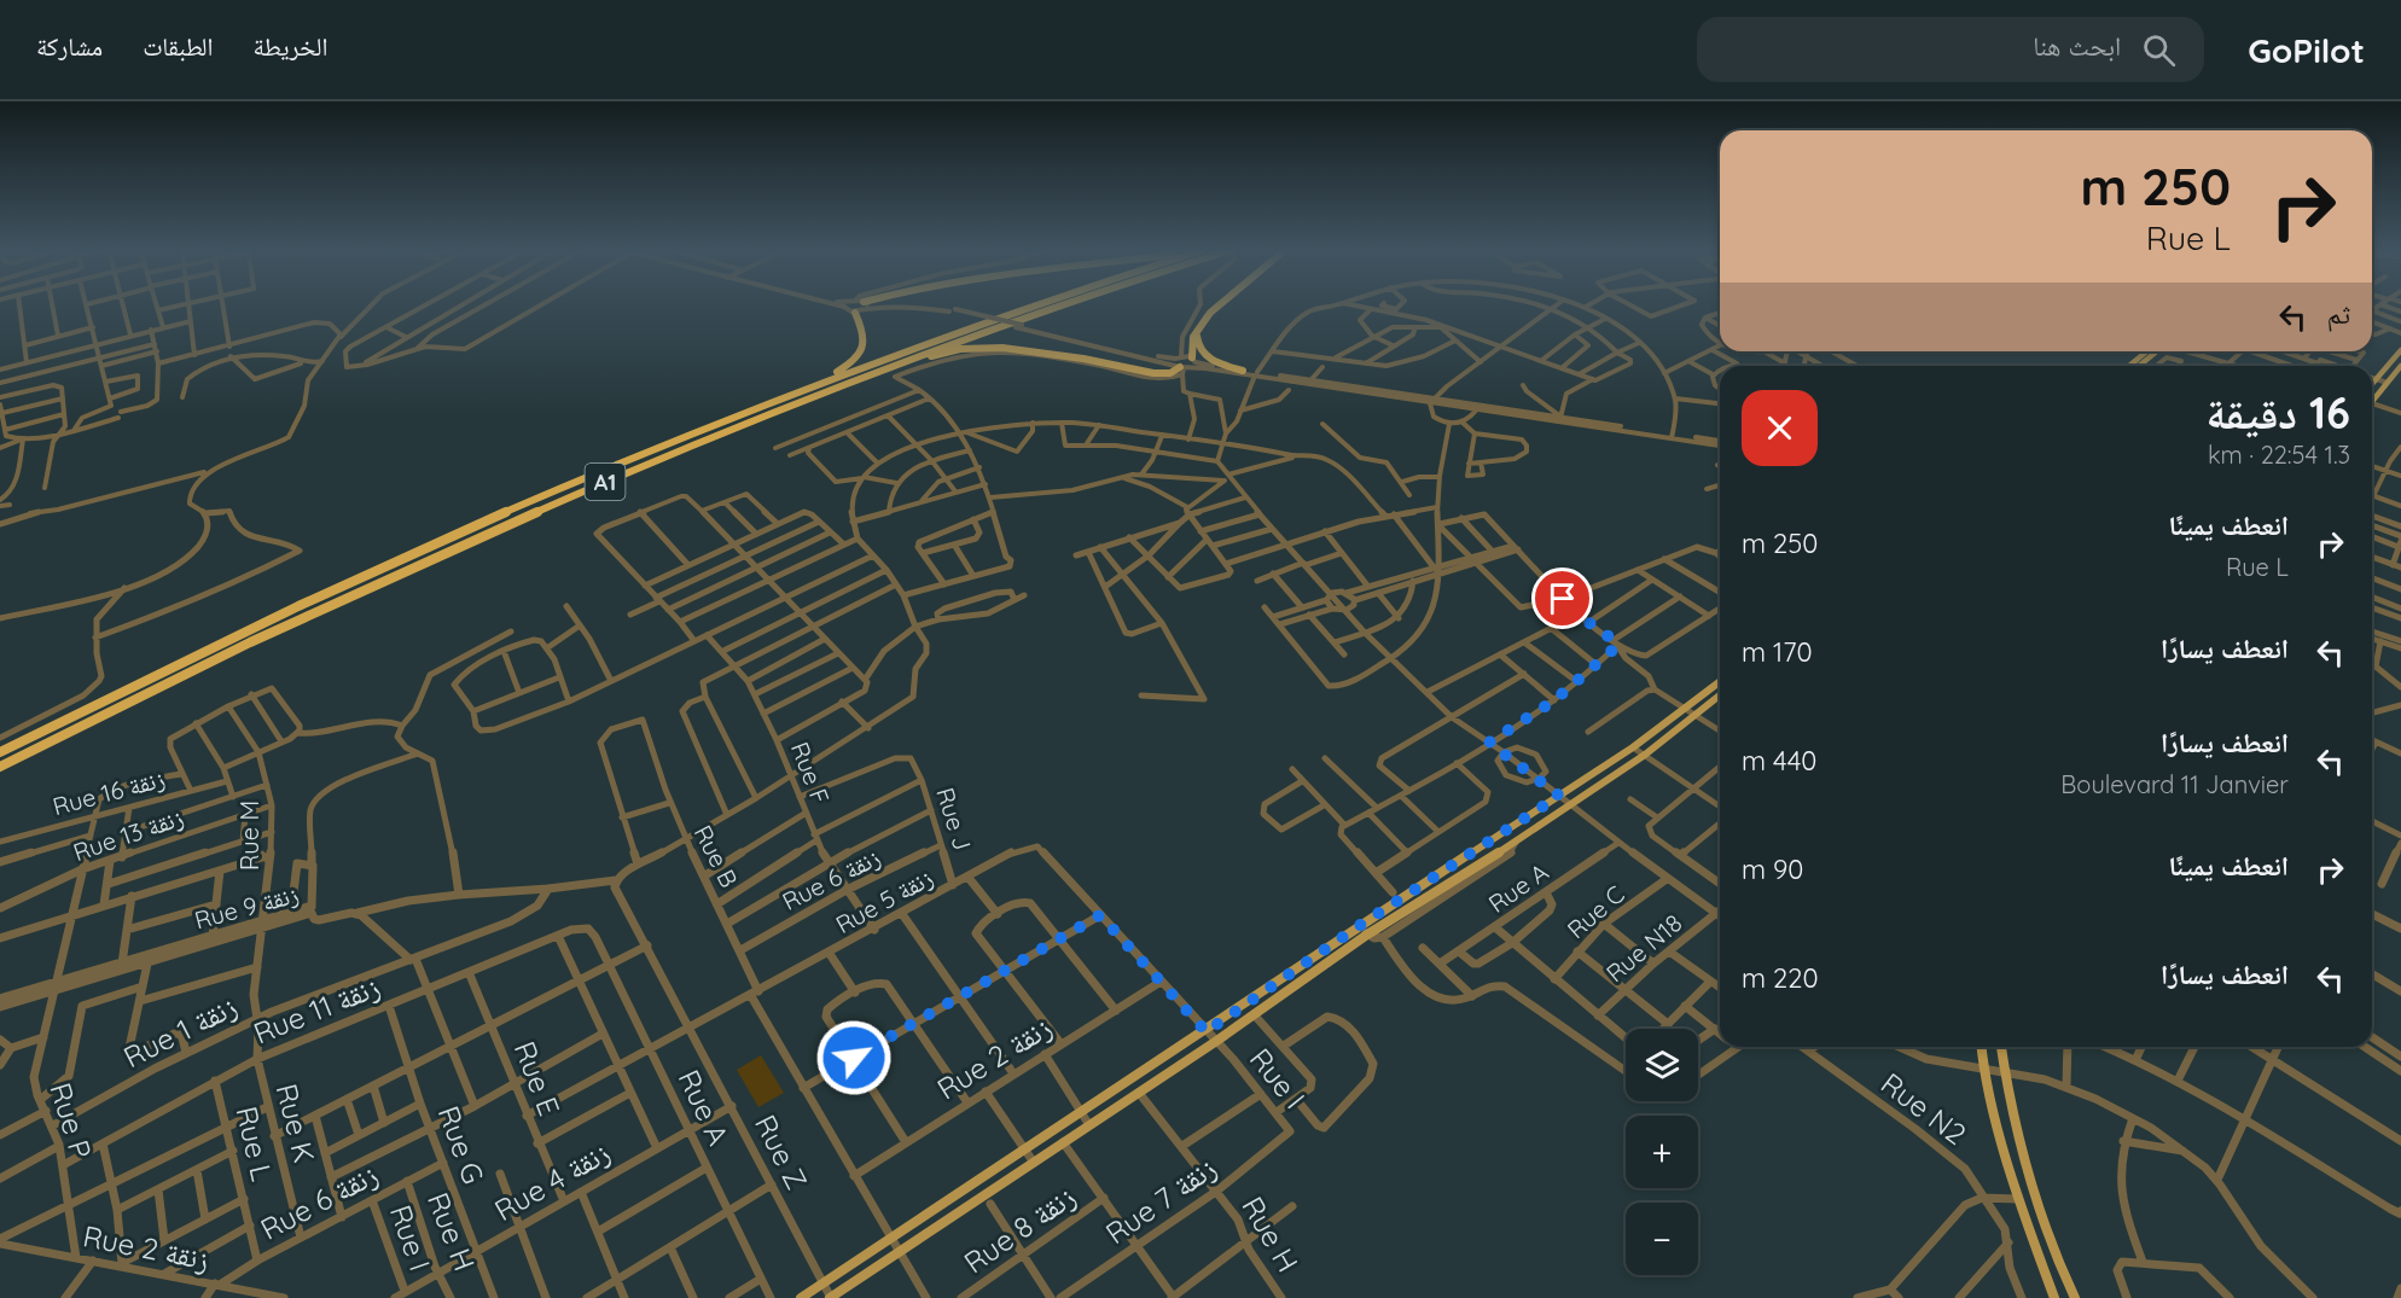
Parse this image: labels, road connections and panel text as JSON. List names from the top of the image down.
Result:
{
  "streets": {
    "highway": ["A1"],
    "street": [
      "Rue F",
      "Rue 16 زنقة",
      "Rue J",
      "Rue 13 زنقة",
      "Rue M",
      "Rue B",
      "Rue 6 زنقة",
      "Rue A",
      "Rue 5 زنقة",
      "Rue 9 زنقة",
      "Rue C",
      "Rue N18",
      "Rue 11 زنقة",
      "Rue 1 زنقة",
      "Rue 2 زنقة",
      "Rue E",
      "Rue I",
      "Rue N2",
      "Rue P",
      "Rue K",
      "Rue L",
      "Rue G",
      "Rue Z",
      "Rue 4 زنقة",
      "Rue 7 زنقة",
      "Rue 8 زنقة",
      "Rue H"
    ]
  },
  "crossings": [
    ["Rue F", "Rue J"],
    ["Rue F", "Rue 6 زنقة"],
    ["Rue F", "Rue 5 زنقة"],
    ["Rue J", "Rue 6 زنقة"],
    ["Rue J", "Rue 5 زنقة"],
    ["Rue 13 زنقة", "Rue M"],
    ["Rue M", "Rue 9 زنقة"],
    ["Rue M", "Rue 1 زنقة"],
    ["Rue M", "Rue K"],
    ["Rue B", "Rue 6 زنقة"],
    ["Rue B", "Rue 5 زنقة"],
    ["Rue 6 زنقة", "Rue 2 زنقة"],
    ["Rue 6 زنقة", "Rue I"],
    ["Rue 6 زنقة", "Rue K"],
    ["Rue 6 زنقة", "Rue L"],
    ["Rue 6 زنقة", "Rue G"],
    ["Rue 6 زنقة", "Rue H"],
    ["Rue A", "Rue 11 زنقة"],
    ["Rue A", "Rue 4 زنقة"],
    ["Rue 9 زنقة", "Rue P"],
    ["Rue 11 زنقة", "Rue E"],
    ["Rue 11 زنقة", "Rue P"],
    ["Rue 11 زنقة", "Rue K"],
    ["Rue 11 زنقة", "Rue L"],
    ["Rue 11 زنقة", "Rue G"],
    ["Rue 1 زنقة", "Rue P"],
    ["Rue 1 زنقة", "Rue K"],
    ["Rue 2 زنقة", "Rue P"],
    ["Rue E", "Rue 4 زنقة"],
    ["Rue I", "Rue 4 زنقة"],
    ["Rue I", "Rue 7 زنقة"],
    ["Rue G", "Rue 4 زنقة"],
    ["Rue Z", "Rue 4 زنقة"],
    ["Rue 4 زنقة", "Rue H"],
    ["Rue 7 زنقة", "Rue H"]
  ],
  "page": {
    "header": "GoPilot",
    "search": "ابحث هنا",
    "nav": ["الخريطة", "الطبقات", "مشاركة"],
    "turn": ["250 m", "Rue L"],
    "then": "ثم",
    "heading": ["16 دقيقة", "1.3 km · 22:54"],
    "list": [
      {
        "name": "انعطف يمينًا",
        "note": "Rue L",
        "value": "250 m"
      },
      {
        "name": "انعطف يسارًا",
        "value": "170 m"
      },
      {
        "name": "انعطف يسارًا",
        "note": "Boulevard 11 Janvier",
        "value": "440 m"
      },
      {
        "name": "انعطف يمينًا",
        "value": "90 m"
      },
      {
        "name": "انعطف يسارًا",
        "value": "220 m"
      }
    ],
    "map_buttons": ["+", "−"]
  }
}
